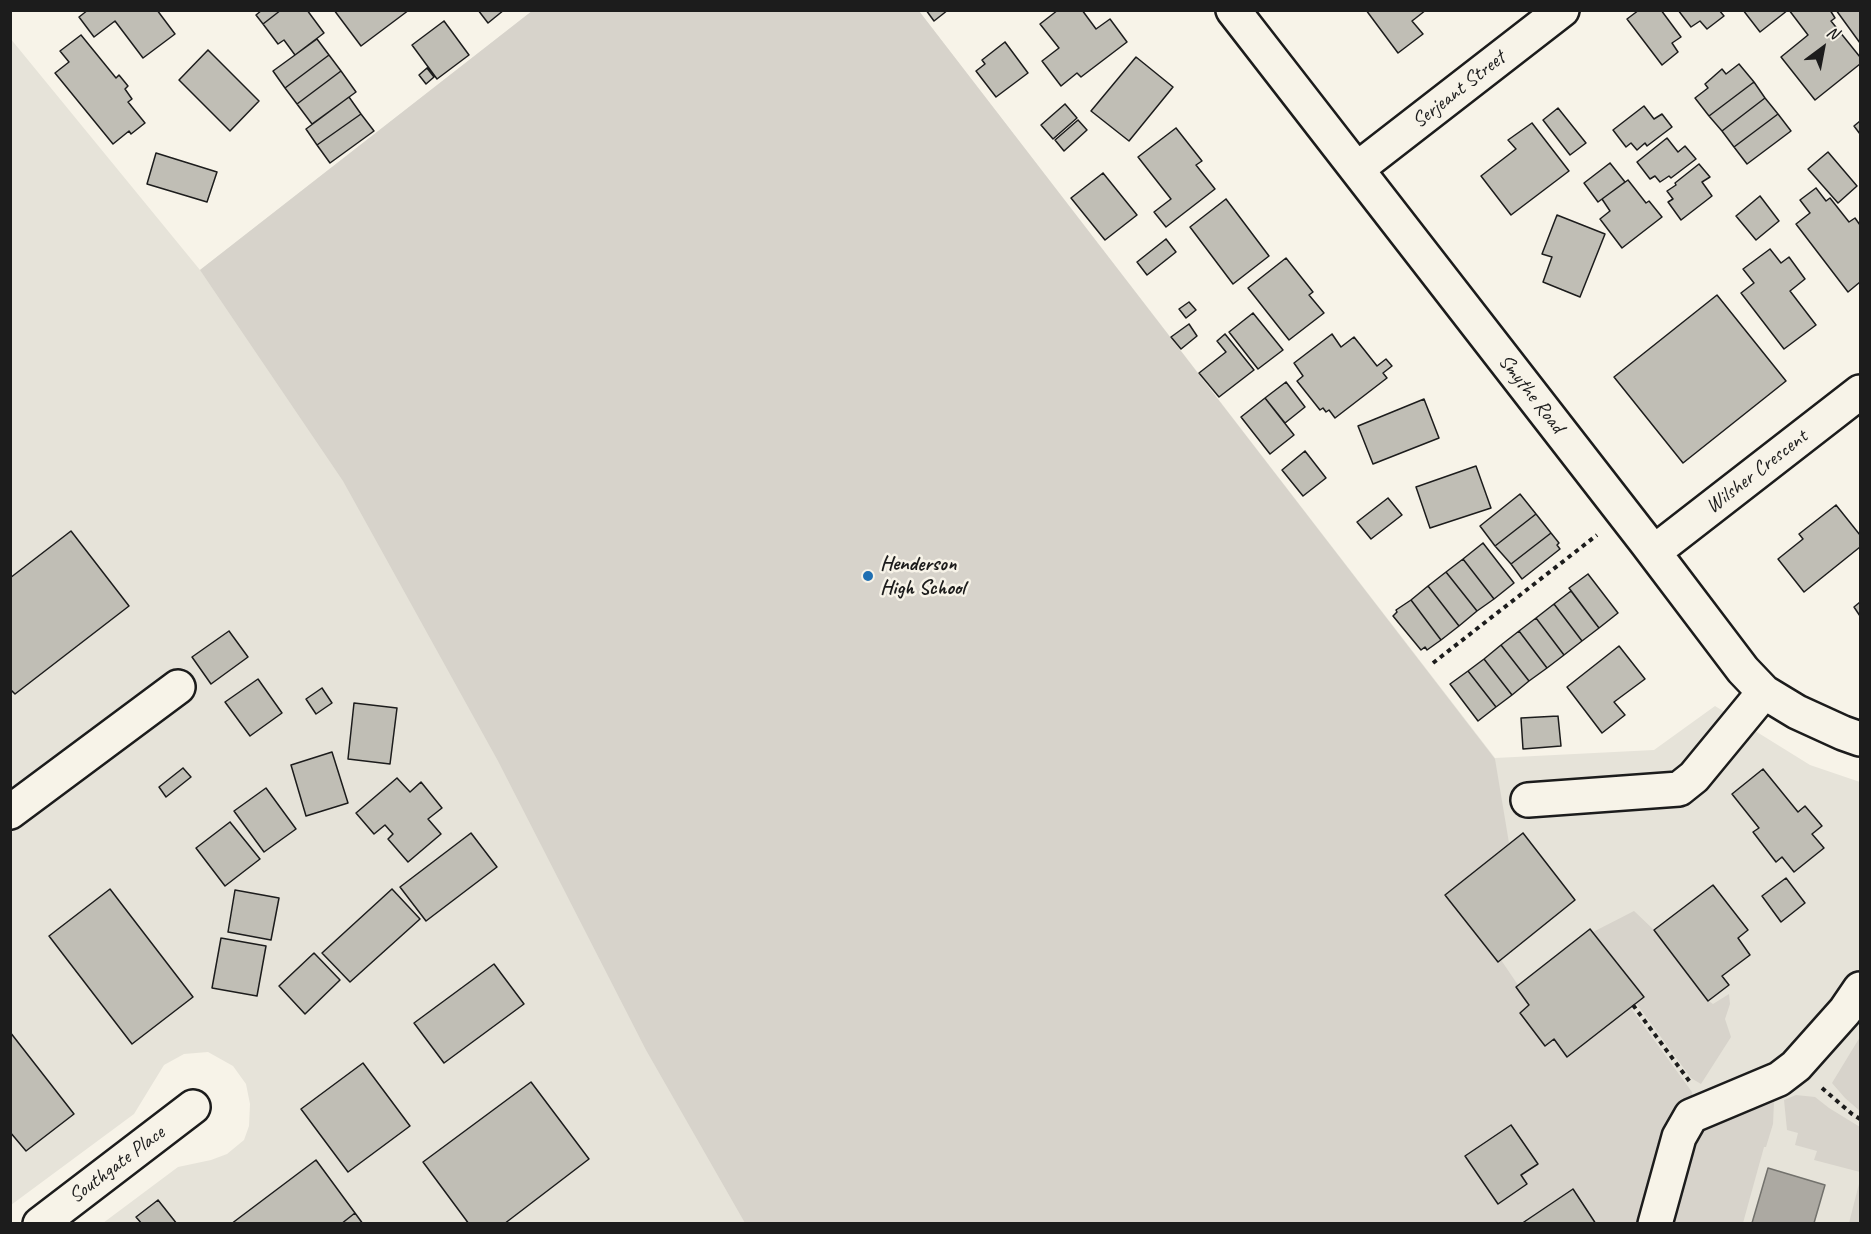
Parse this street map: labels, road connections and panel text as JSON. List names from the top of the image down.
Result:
{
  "streets": {
    "street": [
      "Serjeant Street",
      "Smythe Road",
      "Wilsher Crescent",
      "Southgate Place"
    ]
  },
  "crossings": [
    ["Serjeant Street", "Smythe Road"],
    ["Smythe Road", "Wilsher Crescent"]
  ],
  "places": ["Henderson High School"],
  "north": "top right"
}
